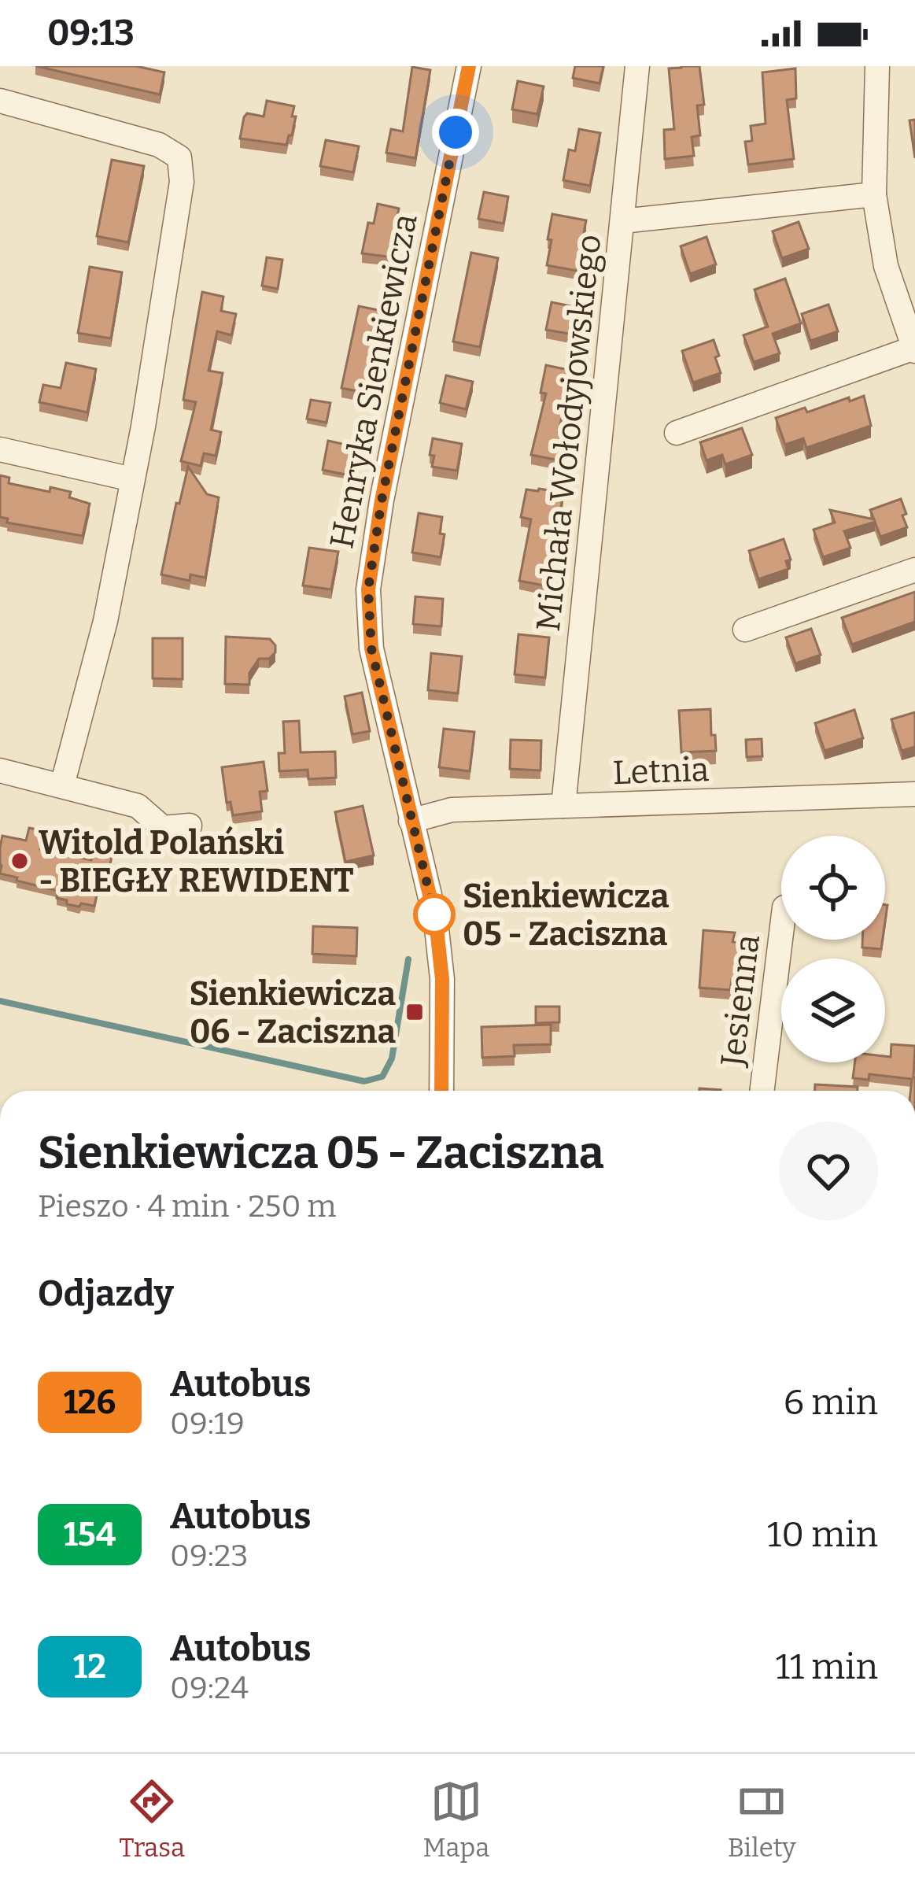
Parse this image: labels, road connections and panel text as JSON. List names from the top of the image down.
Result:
{
  "streets": {
    "street": [
      "Henryka Sienkiewicza",
      "Michała Wołodyjowskiego",
      "Letnia",
      "Jesienna"
    ]
  },
  "crossings": [
    ["Henryka Sienkiewicza", "Letnia"],
    ["Michała Wołodyjowskiego", "Letnia"]
  ],
  "places": {
    "other": ["Witold Polański - BIEGŁY REWIDENT", "Sienkiewicza 05 - Zaciszna"],
    "transit": ["Sienkiewicza 06 - Zaciszna"]
  },
  "lines": ["bus line 126"],
  "page": {
    "status": "09:13",
    "heading": [
      ["Sienkiewicza 05 - Zaciszna", "Pieszo · 4 min · 250 m"],
      "Odjazdy"
    ],
    "list": [
      {
        "mark": "126",
        "name": "Autobus",
        "note": "09:19",
        "value": "6 min"
      },
      {
        "mark": "154",
        "name": "Autobus",
        "note": "09:23",
        "value": "10 min"
      },
      {
        "mark": "12",
        "name": "Autobus",
        "note": "09:24",
        "value": "11 min"
      }
    ],
    "tabs": ["Trasa", "Mapa", "Bilety"]
  }
}
